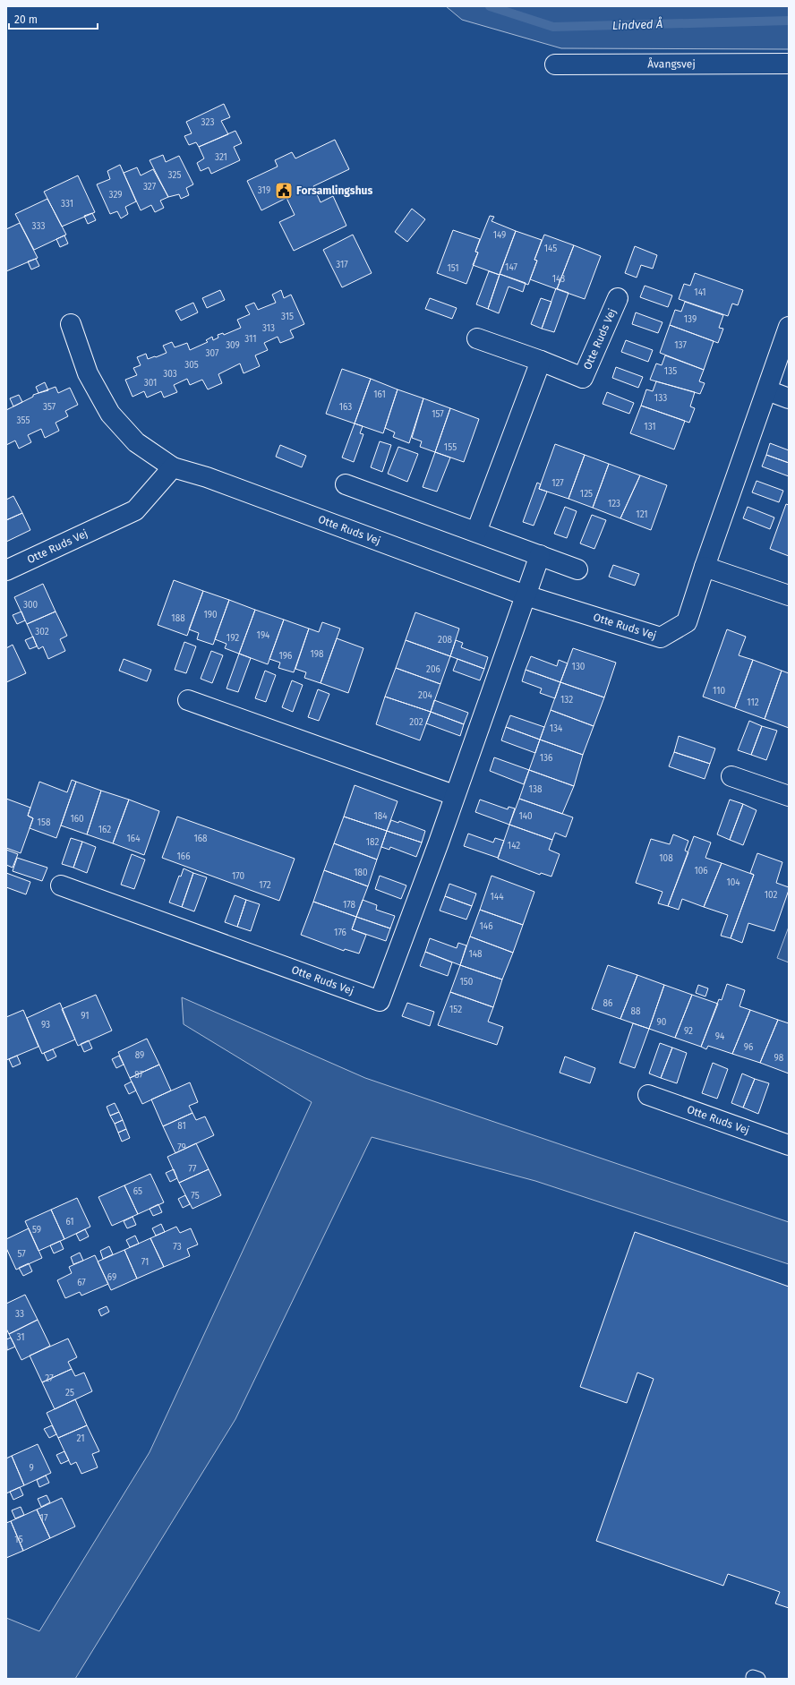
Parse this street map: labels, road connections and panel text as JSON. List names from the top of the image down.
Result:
{
  "streets": {
    "street": ["Åvangsvej", "Otte Ruds Vej"]
  },
  "water": ["Lindved Å"],
  "places": {
    "public building": ["Forsamlingshus"]
  },
  "house_numbers": [
    "323",
    "321",
    "325",
    "327",
    "319",
    "329",
    "331",
    "333",
    "149",
    "145",
    "317",
    "147",
    "151",
    "143",
    "141",
    "315",
    "139",
    "313",
    "311",
    "309",
    "137",
    "307",
    "305",
    "135",
    "303",
    "301",
    "161",
    "133",
    "357",
    "163",
    "157",
    "355",
    "131",
    "155",
    "127",
    "125",
    "123",
    "121",
    "300",
    "190",
    "188",
    "302",
    "194",
    "192",
    "208",
    "198",
    "196",
    "130",
    "206",
    "110",
    "204",
    "132",
    "112",
    "202",
    "134",
    "136",
    "138",
    "184",
    "140",
    "160",
    "158",
    "162",
    "164",
    "168",
    "182",
    "142",
    "166",
    "108",
    "106",
    "180",
    "170",
    "104",
    "172",
    "102",
    "144",
    "178",
    "146",
    "176",
    "148",
    "150",
    "86",
    "152",
    "88",
    "91",
    "90",
    "93",
    "92",
    "94",
    "96",
    "89",
    "98",
    "87",
    "81",
    "79",
    "77",
    "65",
    "75",
    "61",
    "59",
    "73",
    "57",
    "71",
    "69",
    "67",
    "33",
    "31",
    "27",
    "25",
    "21",
    "9",
    "17",
    "15"
  ],
  "scale_bar": "20 m"
}
